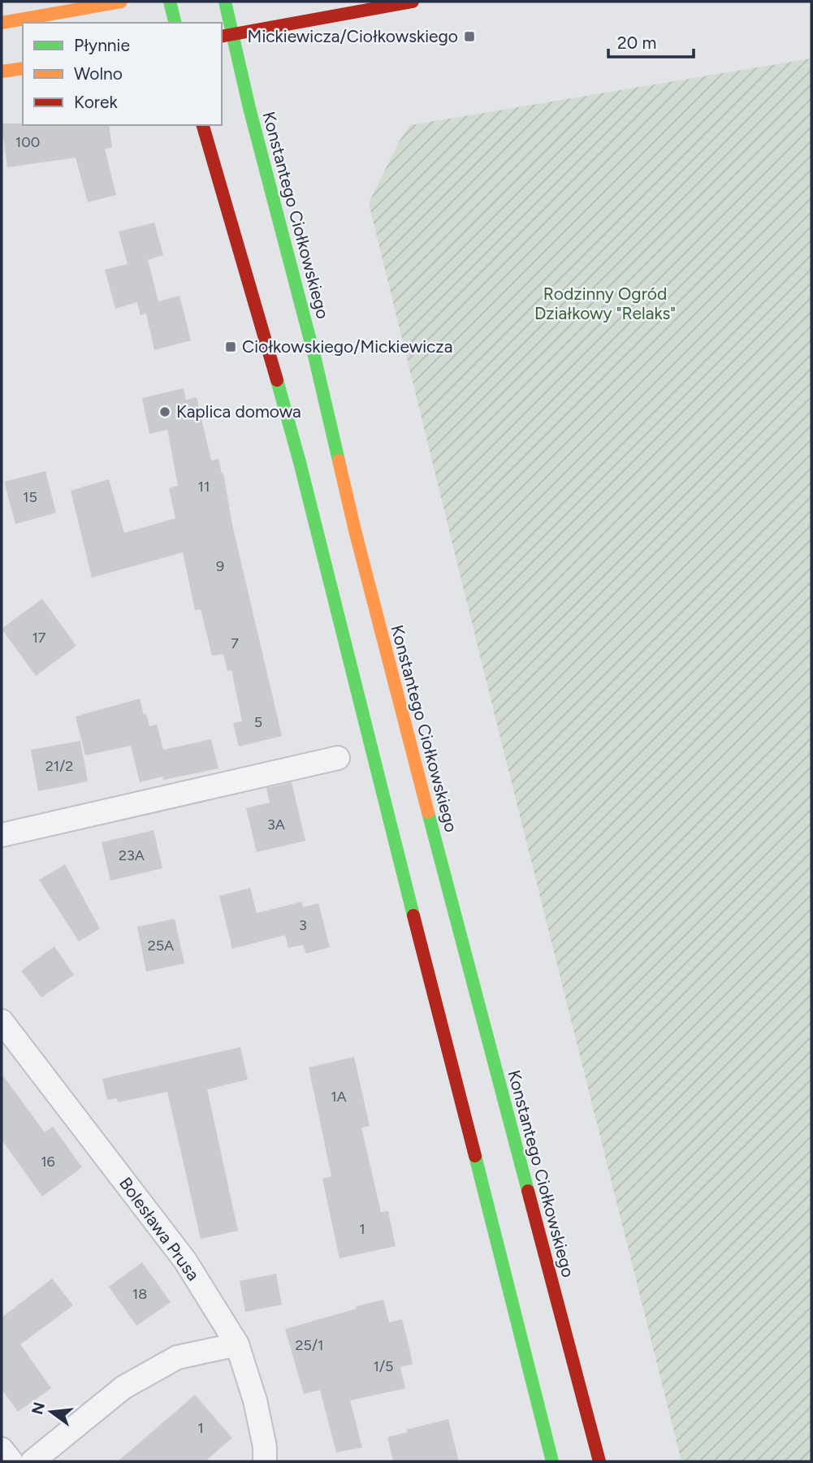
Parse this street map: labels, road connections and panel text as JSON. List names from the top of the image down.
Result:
{
  "streets": {
    "main road": ["Konstantego Ciołkowskiego"],
    "street": ["Bolesława Prusa"]
  },
  "parks": ["Rodzinny Ogród Działkowy \"Relaks\""],
  "places": {
    "transit": ["Mickiewicza/Ciołkowskiego", "Ciołkowskiego/Mickiewicza"],
    "other": ["Kaplica domowa"]
  },
  "house_numbers": [
    "100",
    "11",
    "15",
    "9",
    "17",
    "7",
    "5",
    "21/2",
    "3A",
    "23A",
    "3",
    "25A",
    "1A",
    "16",
    "1",
    "18",
    "25/1",
    "1/5",
    "1"
  ],
  "legend": ["Płynnie", "Wolno", "Korek"],
  "scale_bar": "20 m",
  "north": "left"
}
